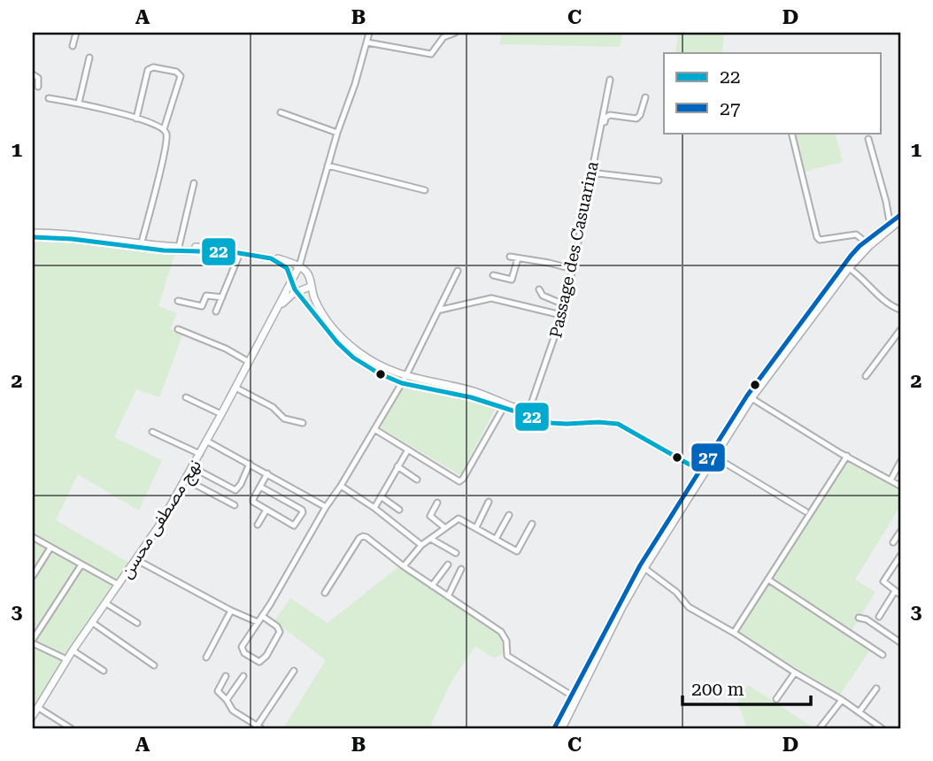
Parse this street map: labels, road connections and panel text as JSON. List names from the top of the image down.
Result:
{
  "streets": {
    "main road": ["نهج مصطفى محسن"],
    "street": ["Passage des Casuarina"]
  },
  "lines": ["transit line 27", "transit line 22"],
  "legend": ["22", "27"],
  "scale_bar": "200 m",
  "grid": {
    "columns": [
      "A",
      "B",
      "C",
      "D"
    ],
    "rows": ["1", "2", "3"]
  }
}
